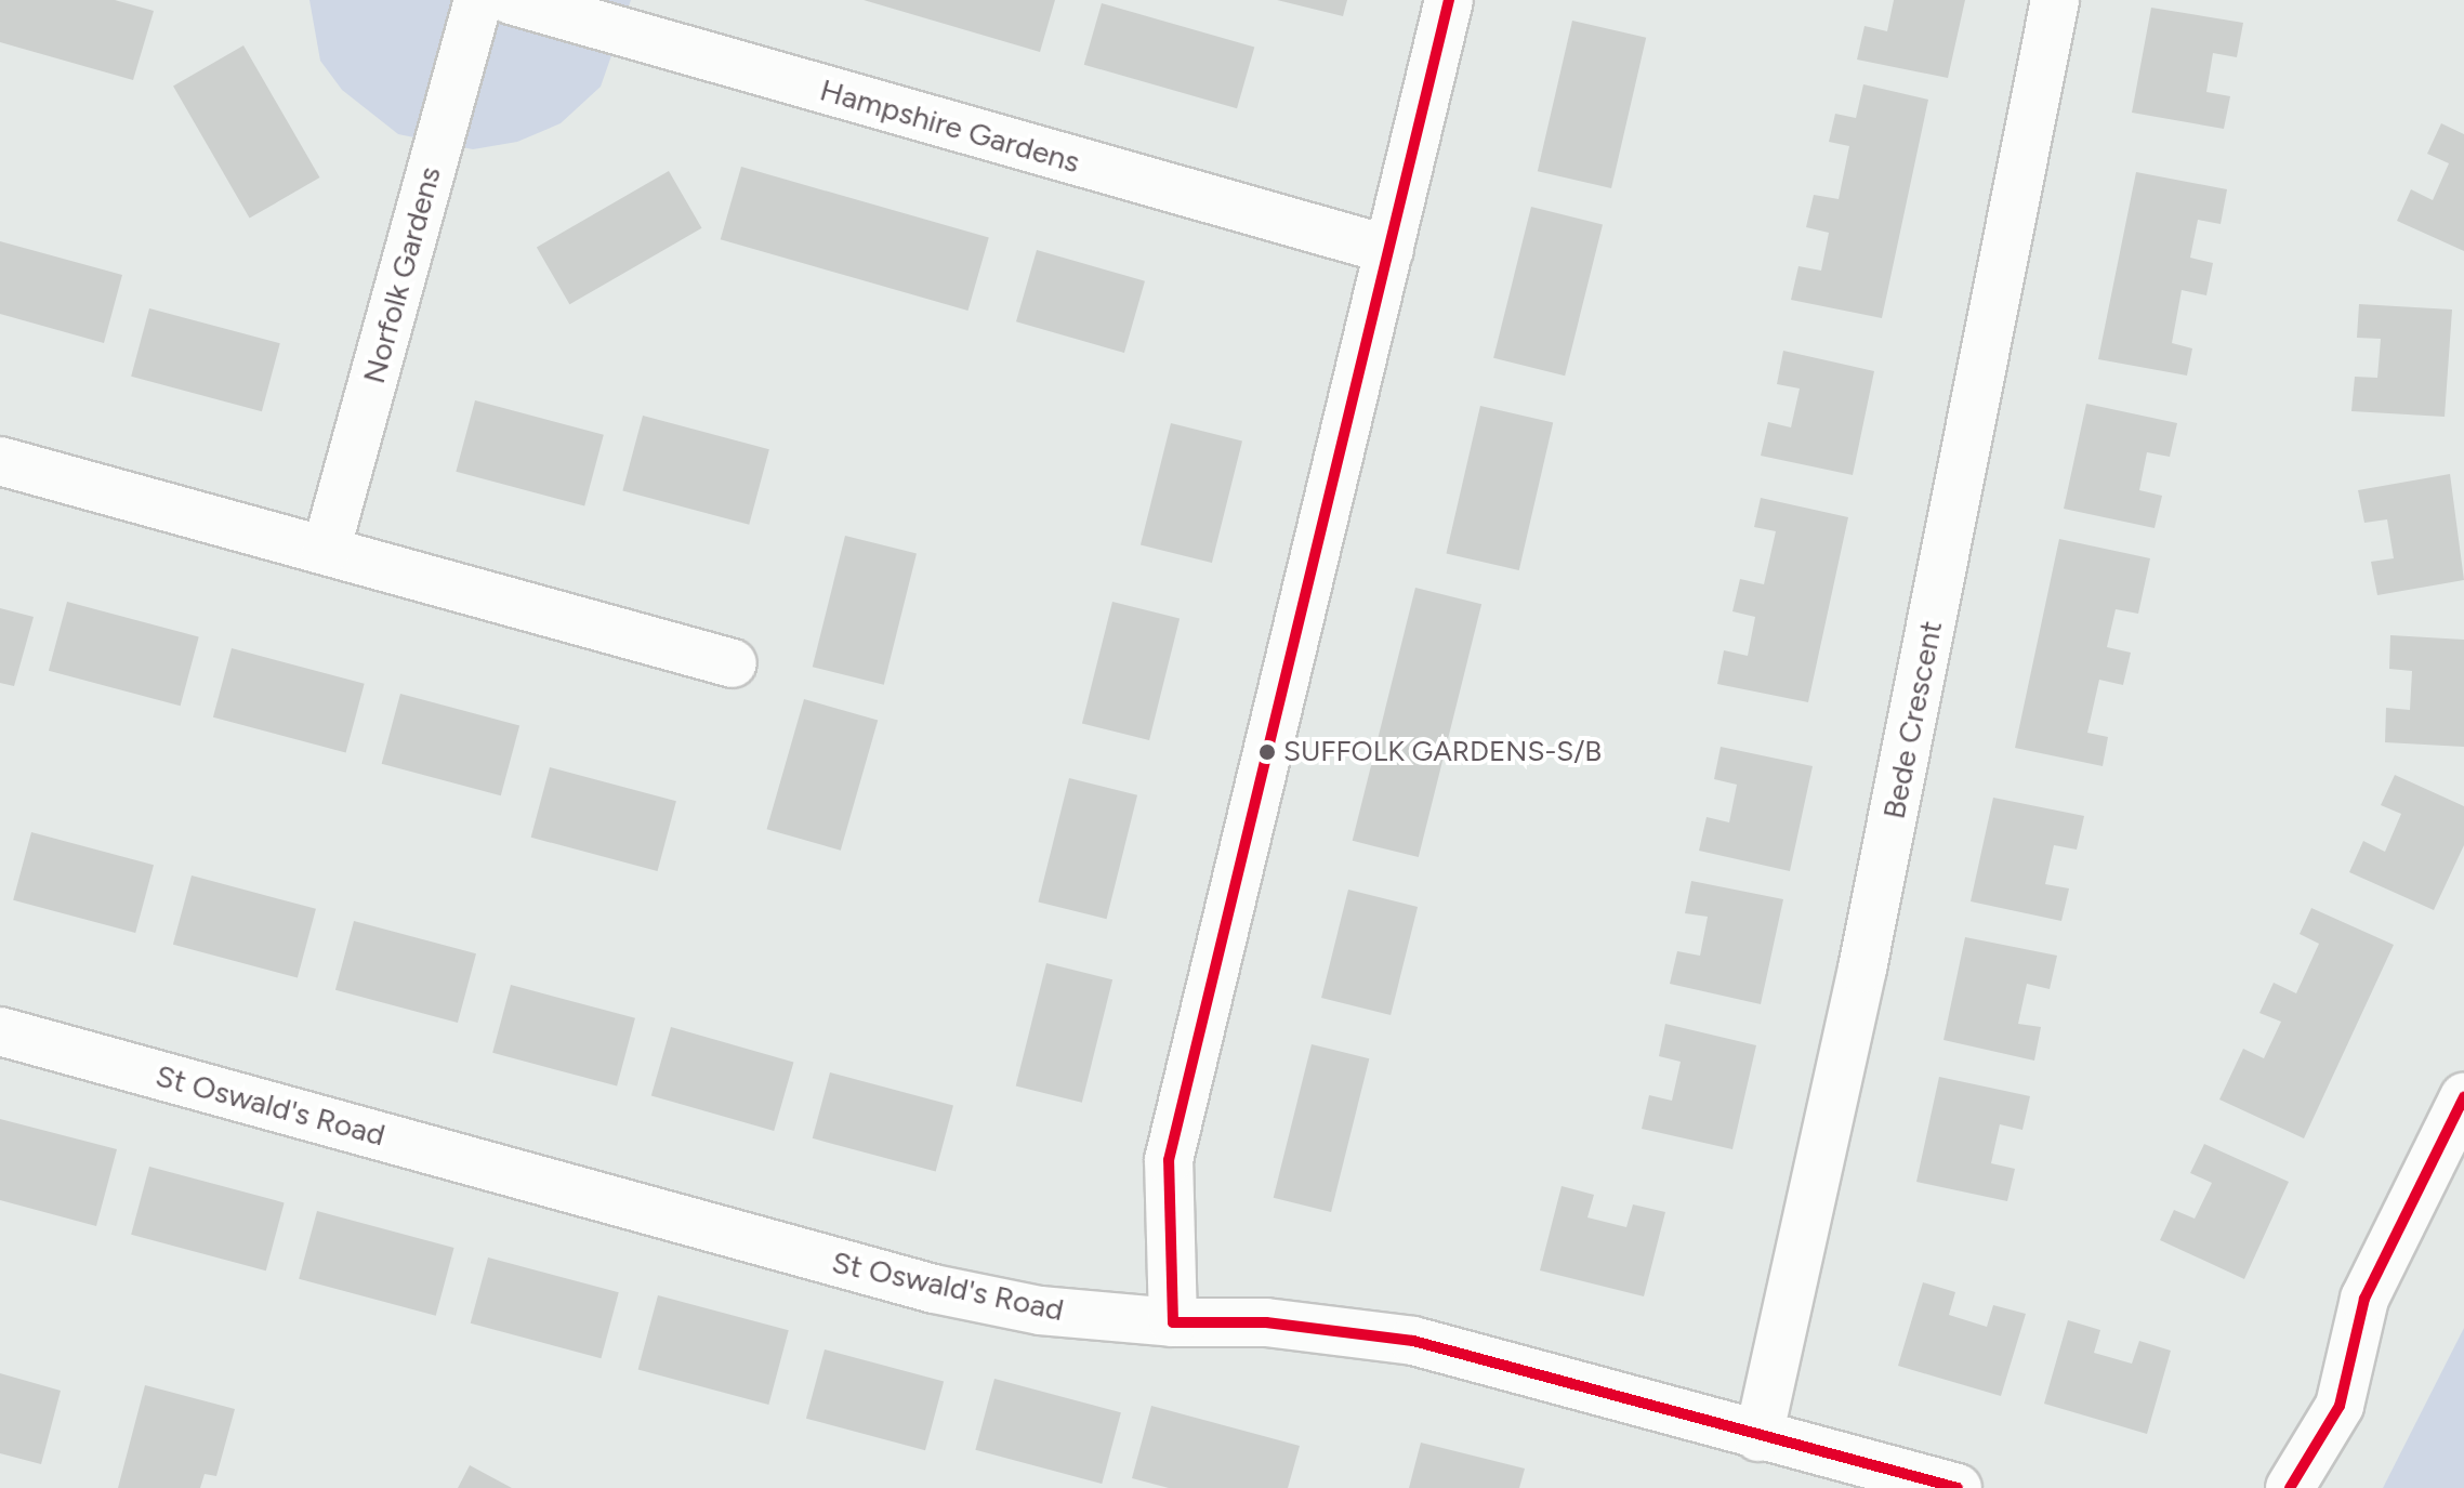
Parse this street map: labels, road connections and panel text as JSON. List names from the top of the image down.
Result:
{
  "streets": {
    "street": [
      "Hampshire Gardens",
      "Norfolk Gardens",
      "Bede Crescent",
      "St Oswald's Road"
    ]
  },
  "crossings": [
    ["Bede Crescent", "St Oswald's Road"]
  ],
  "places": ["SUFFOLK GARDENS-S/B"]
}
